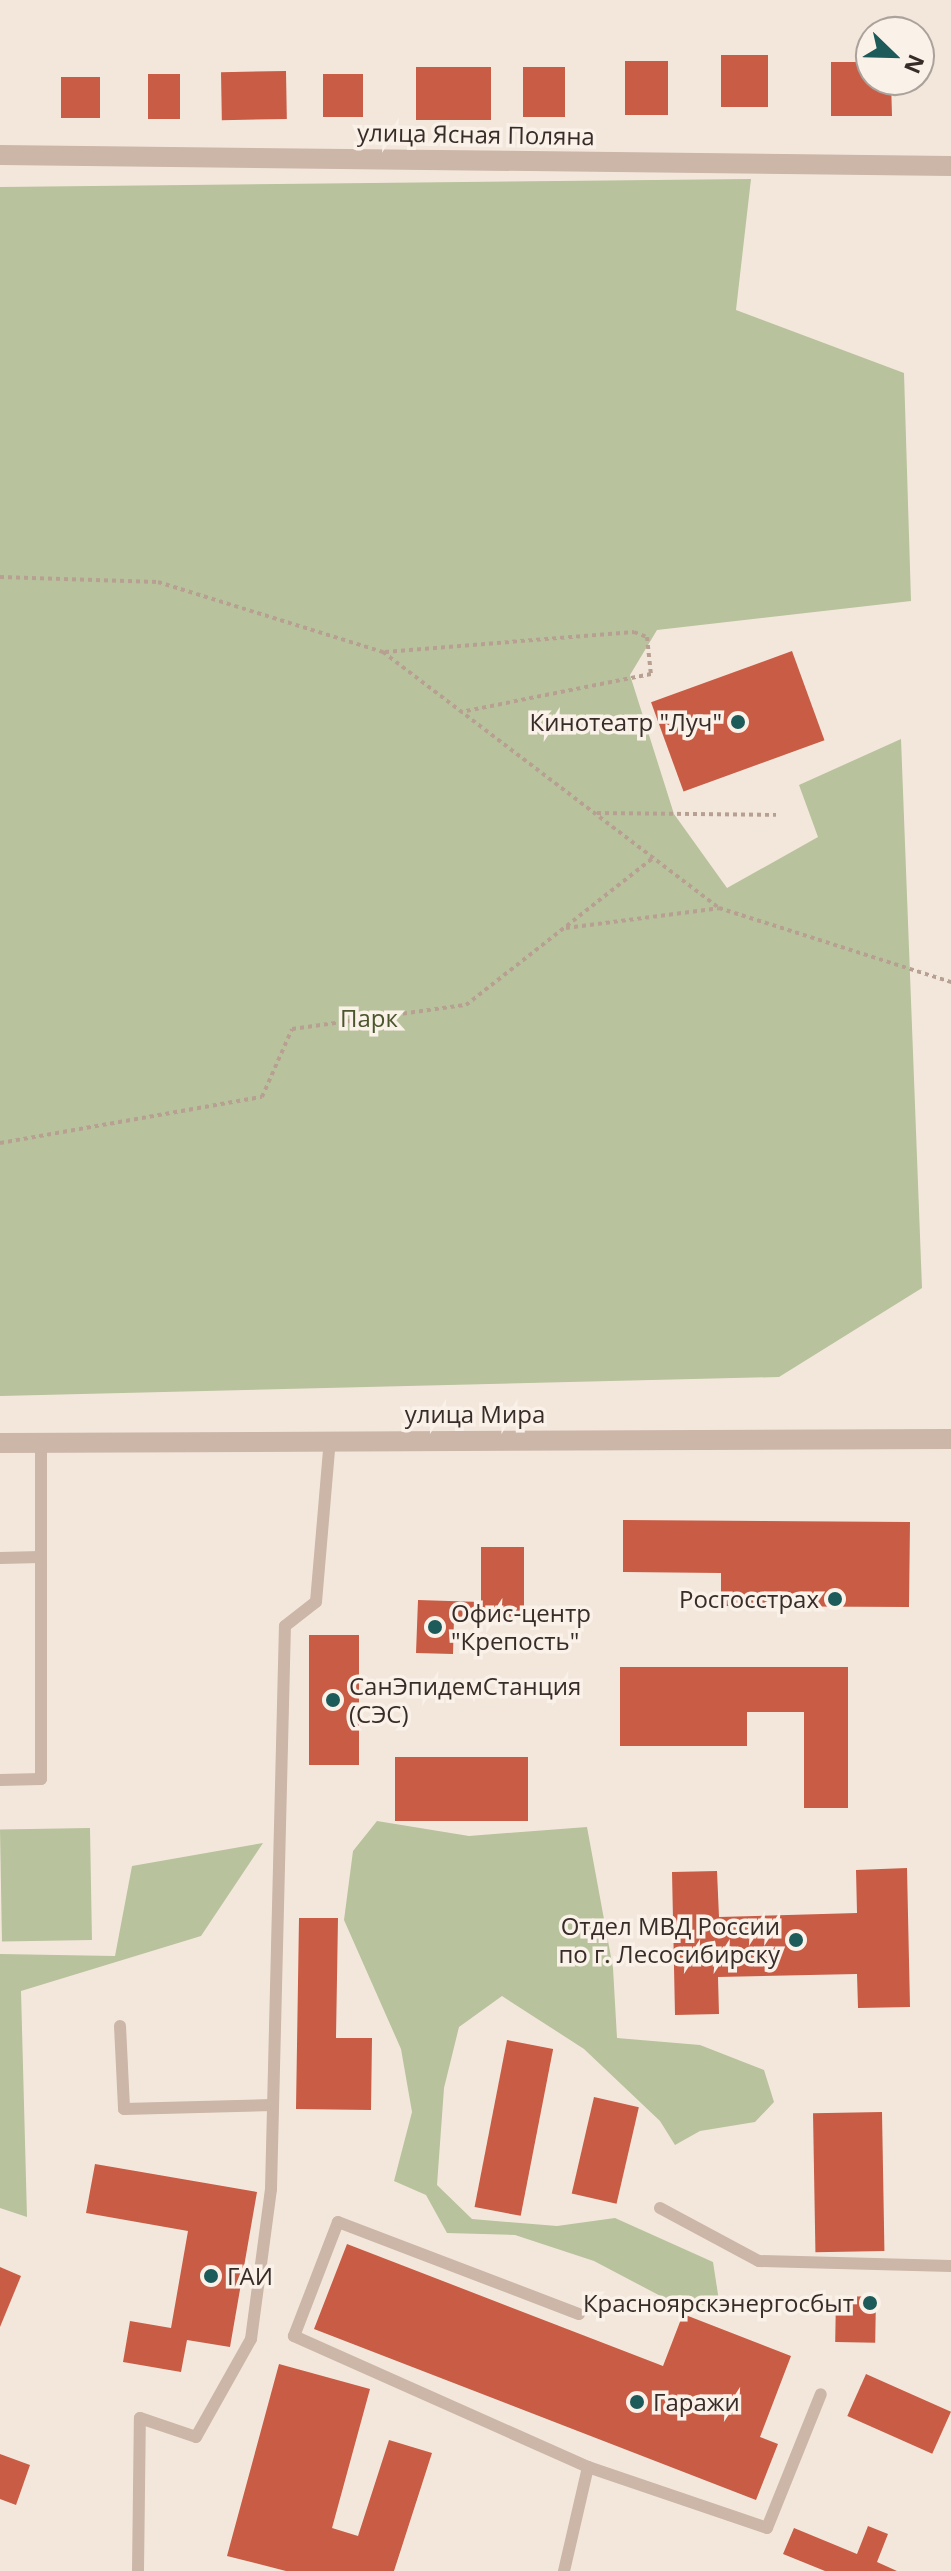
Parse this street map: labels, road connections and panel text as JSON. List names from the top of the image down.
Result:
{
  "streets": {
    "street": ["улица Ясная Поляна", "улица Мира"]
  },
  "parks": ["Парк"],
  "places": [
    "Кинотеатр \"Луч\"",
    "Росгосстрах",
    "Офис-центр \"Крепость\"",
    "СанЭпидемСтанция (СЭС)",
    "Отдел МВД России по г. Лесосибирску",
    "ГАИ",
    "Красноярскэнергосбыт",
    "Гаражи"
  ],
  "north": "bottom right"
}
